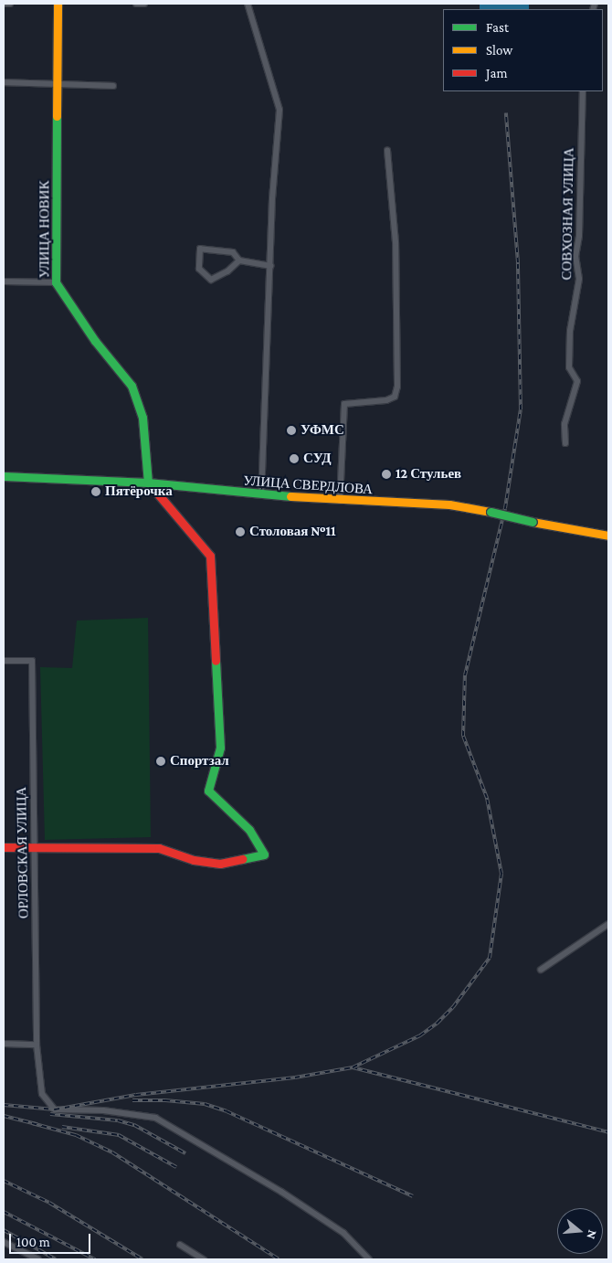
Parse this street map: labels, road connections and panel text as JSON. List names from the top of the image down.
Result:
{
  "streets": {
    "street": [
      "СОВХОЗНАЯ УЛИЦА",
      "УЛИЦА НОВИК",
      "УЛИЦА СВЕРДЛОВА",
      "ОРЛОВСКАЯ УЛИЦА"
    ]
  },
  "crossings": [
    ["УЛИЦА НОВИК", "УЛИЦА СВЕРДЛОВА"]
  ],
  "places": [
    "УФМС",
    "СУД",
    "12 Стульев",
    "Пятёрочка",
    "Столовая №11",
    "Спортзал"
  ],
  "legend": ["Fast", "Slow", "Jam"],
  "scale_bar": "100 m",
  "north": "right"
}
